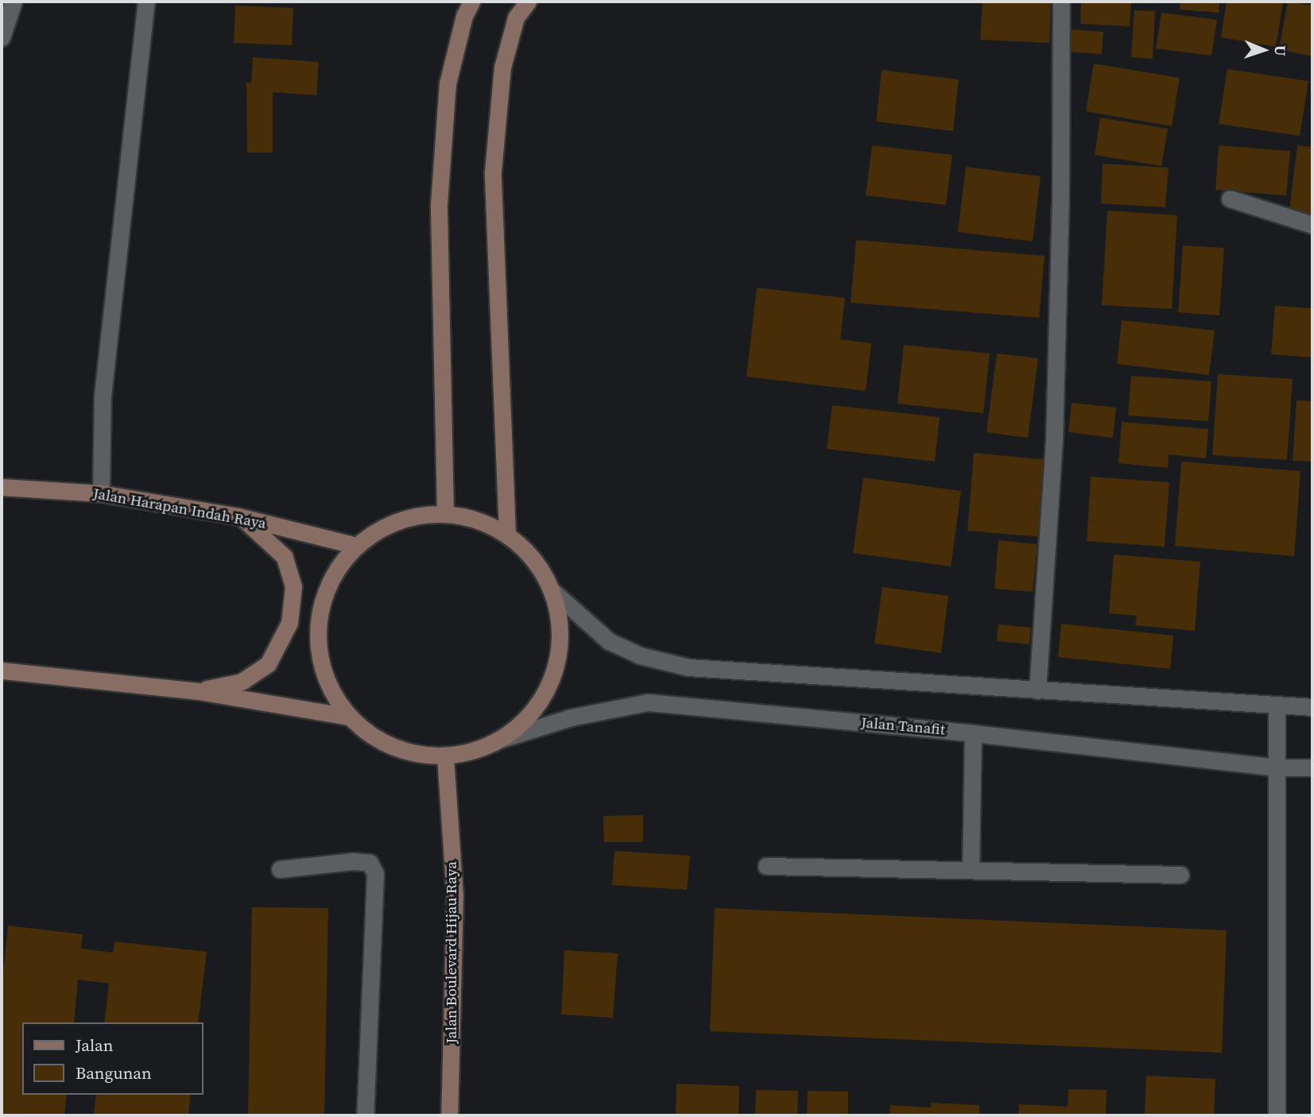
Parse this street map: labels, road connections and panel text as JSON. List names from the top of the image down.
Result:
{
  "streets": {
    "street": ["Jalan Harapan Indah Raya", "Jalan Tanafit", "Jalan Boulevard Hijau Raya"]
  },
  "legend": ["Jalan", "Bangunan"],
  "north": "right"
}
